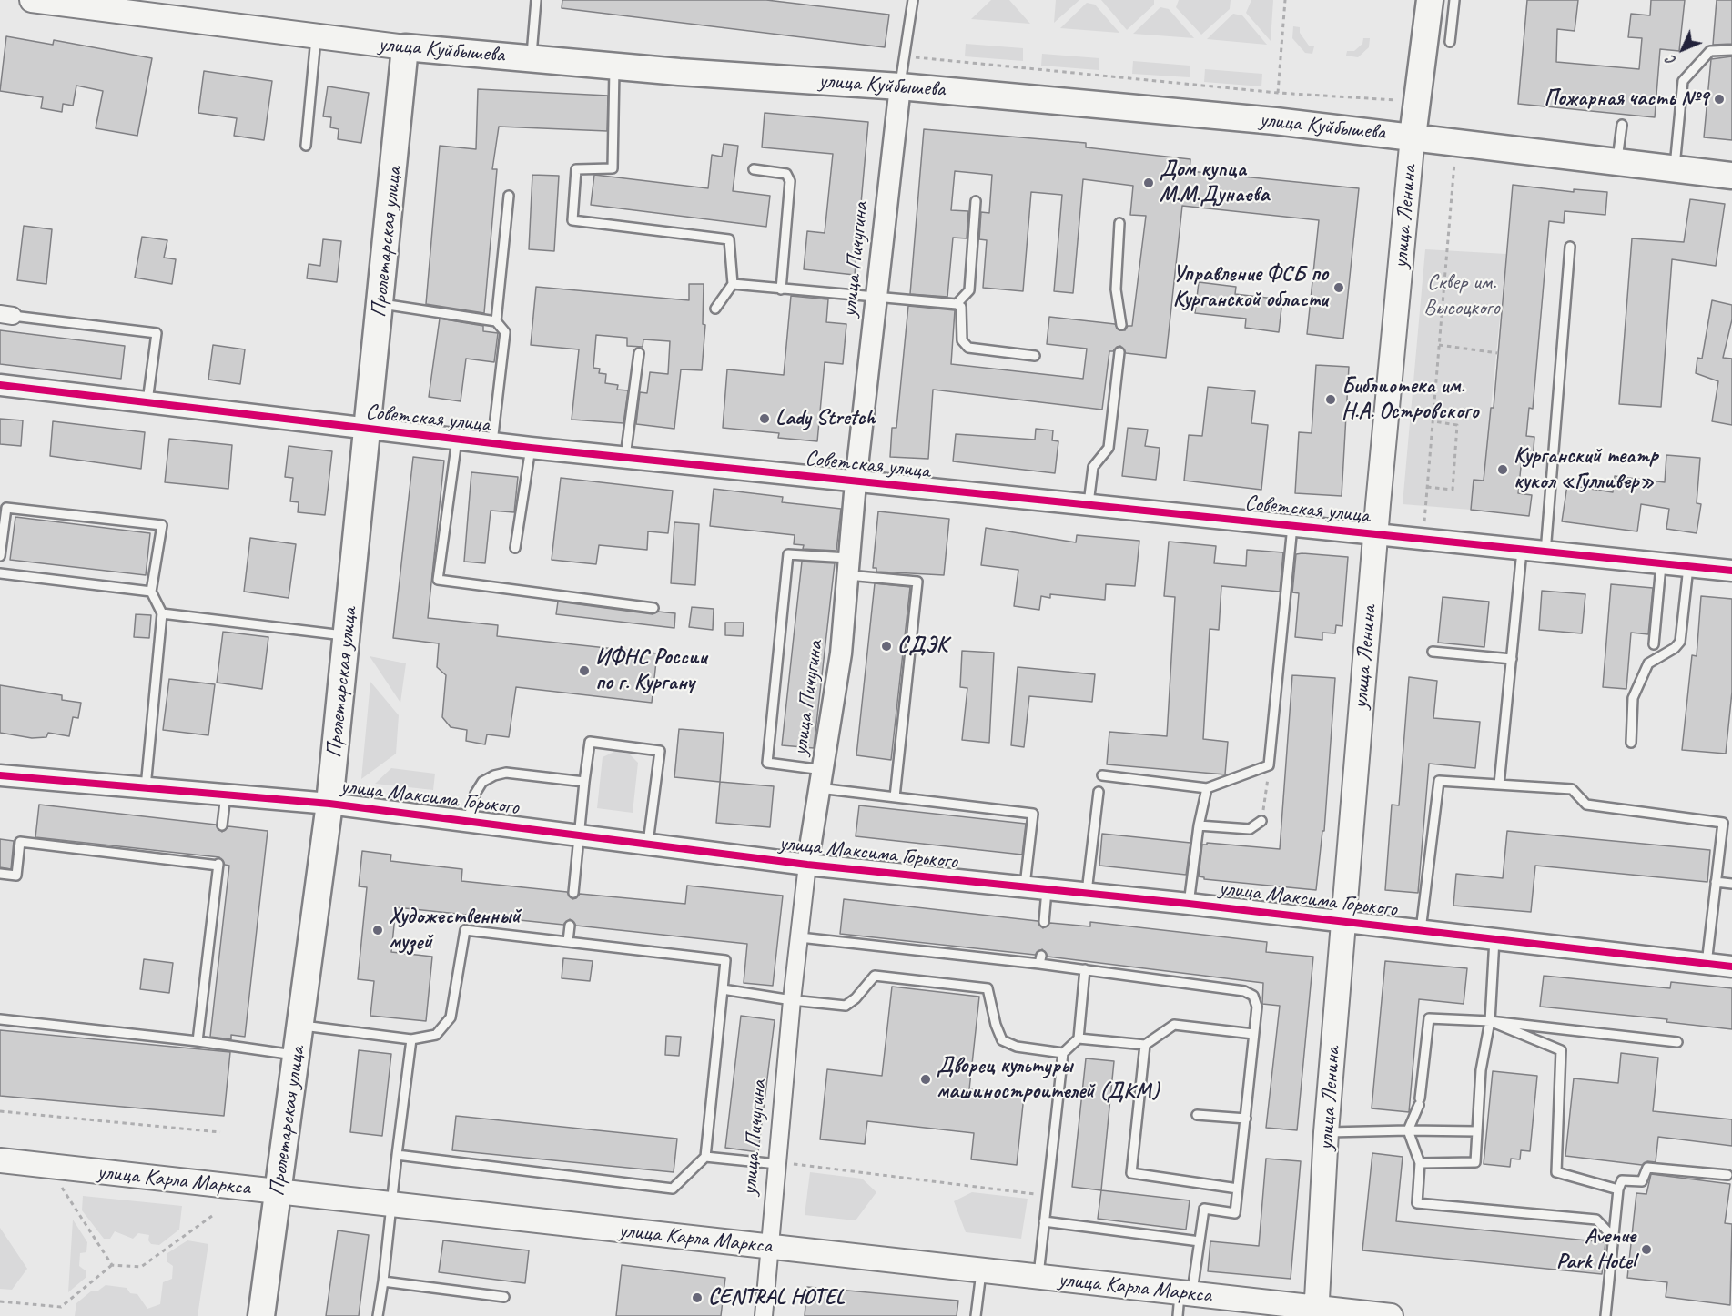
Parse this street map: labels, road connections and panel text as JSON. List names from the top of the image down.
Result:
{
  "streets": {
    "main road": [
      "улица Куйбышева",
      "улица Ленина",
      "Пролетарская улица",
      "улица Карла Маркса"
    ],
    "street": ["улица Пичугина", "Советская улица", "улица Максима Горького"]
  },
  "crossings": [
    ["улица Куйбышева", "улица Ленина"],
    ["улица Куйбышева", "Пролетарская улица"],
    ["улица Куйбышева", "улица Пичугина"],
    ["улица Ленина", "Советская улица"],
    ["улица Ленина", "улица Максима Горького"],
    ["улица Ленина", "улица Карла Маркса"],
    ["Пролетарская улица", "Советская улица"],
    ["Пролетарская улица", "улица Максима Горького"],
    ["Пролетарская улица", "улица Карла Маркса"],
    ["улица Пичугина", "Советская улица"],
    ["улица Пичугина", "улица Максима Горького"],
    ["улица Пичугина", "улица Карла Маркса"]
  ],
  "parks": ["Сквер им. Высоцкого"],
  "places": [
    "Пожарная часть №9",
    "Дом купца М.М.Дунаева",
    "Управление ФСБ по Курганской области",
    "Библиотека им. Н.А. Островского",
    "Lady Stretch",
    "Курганский театр кукол «Гулливер»",
    "СДЭК",
    "ИФНС России по г. Кургану",
    "Художественный музей",
    "Дворец культуры машиностроителей (ДКМ)",
    "Avenue Park Hotel",
    "СENTRAL HOTEL"
  ],
  "north": "bottom left"
}
